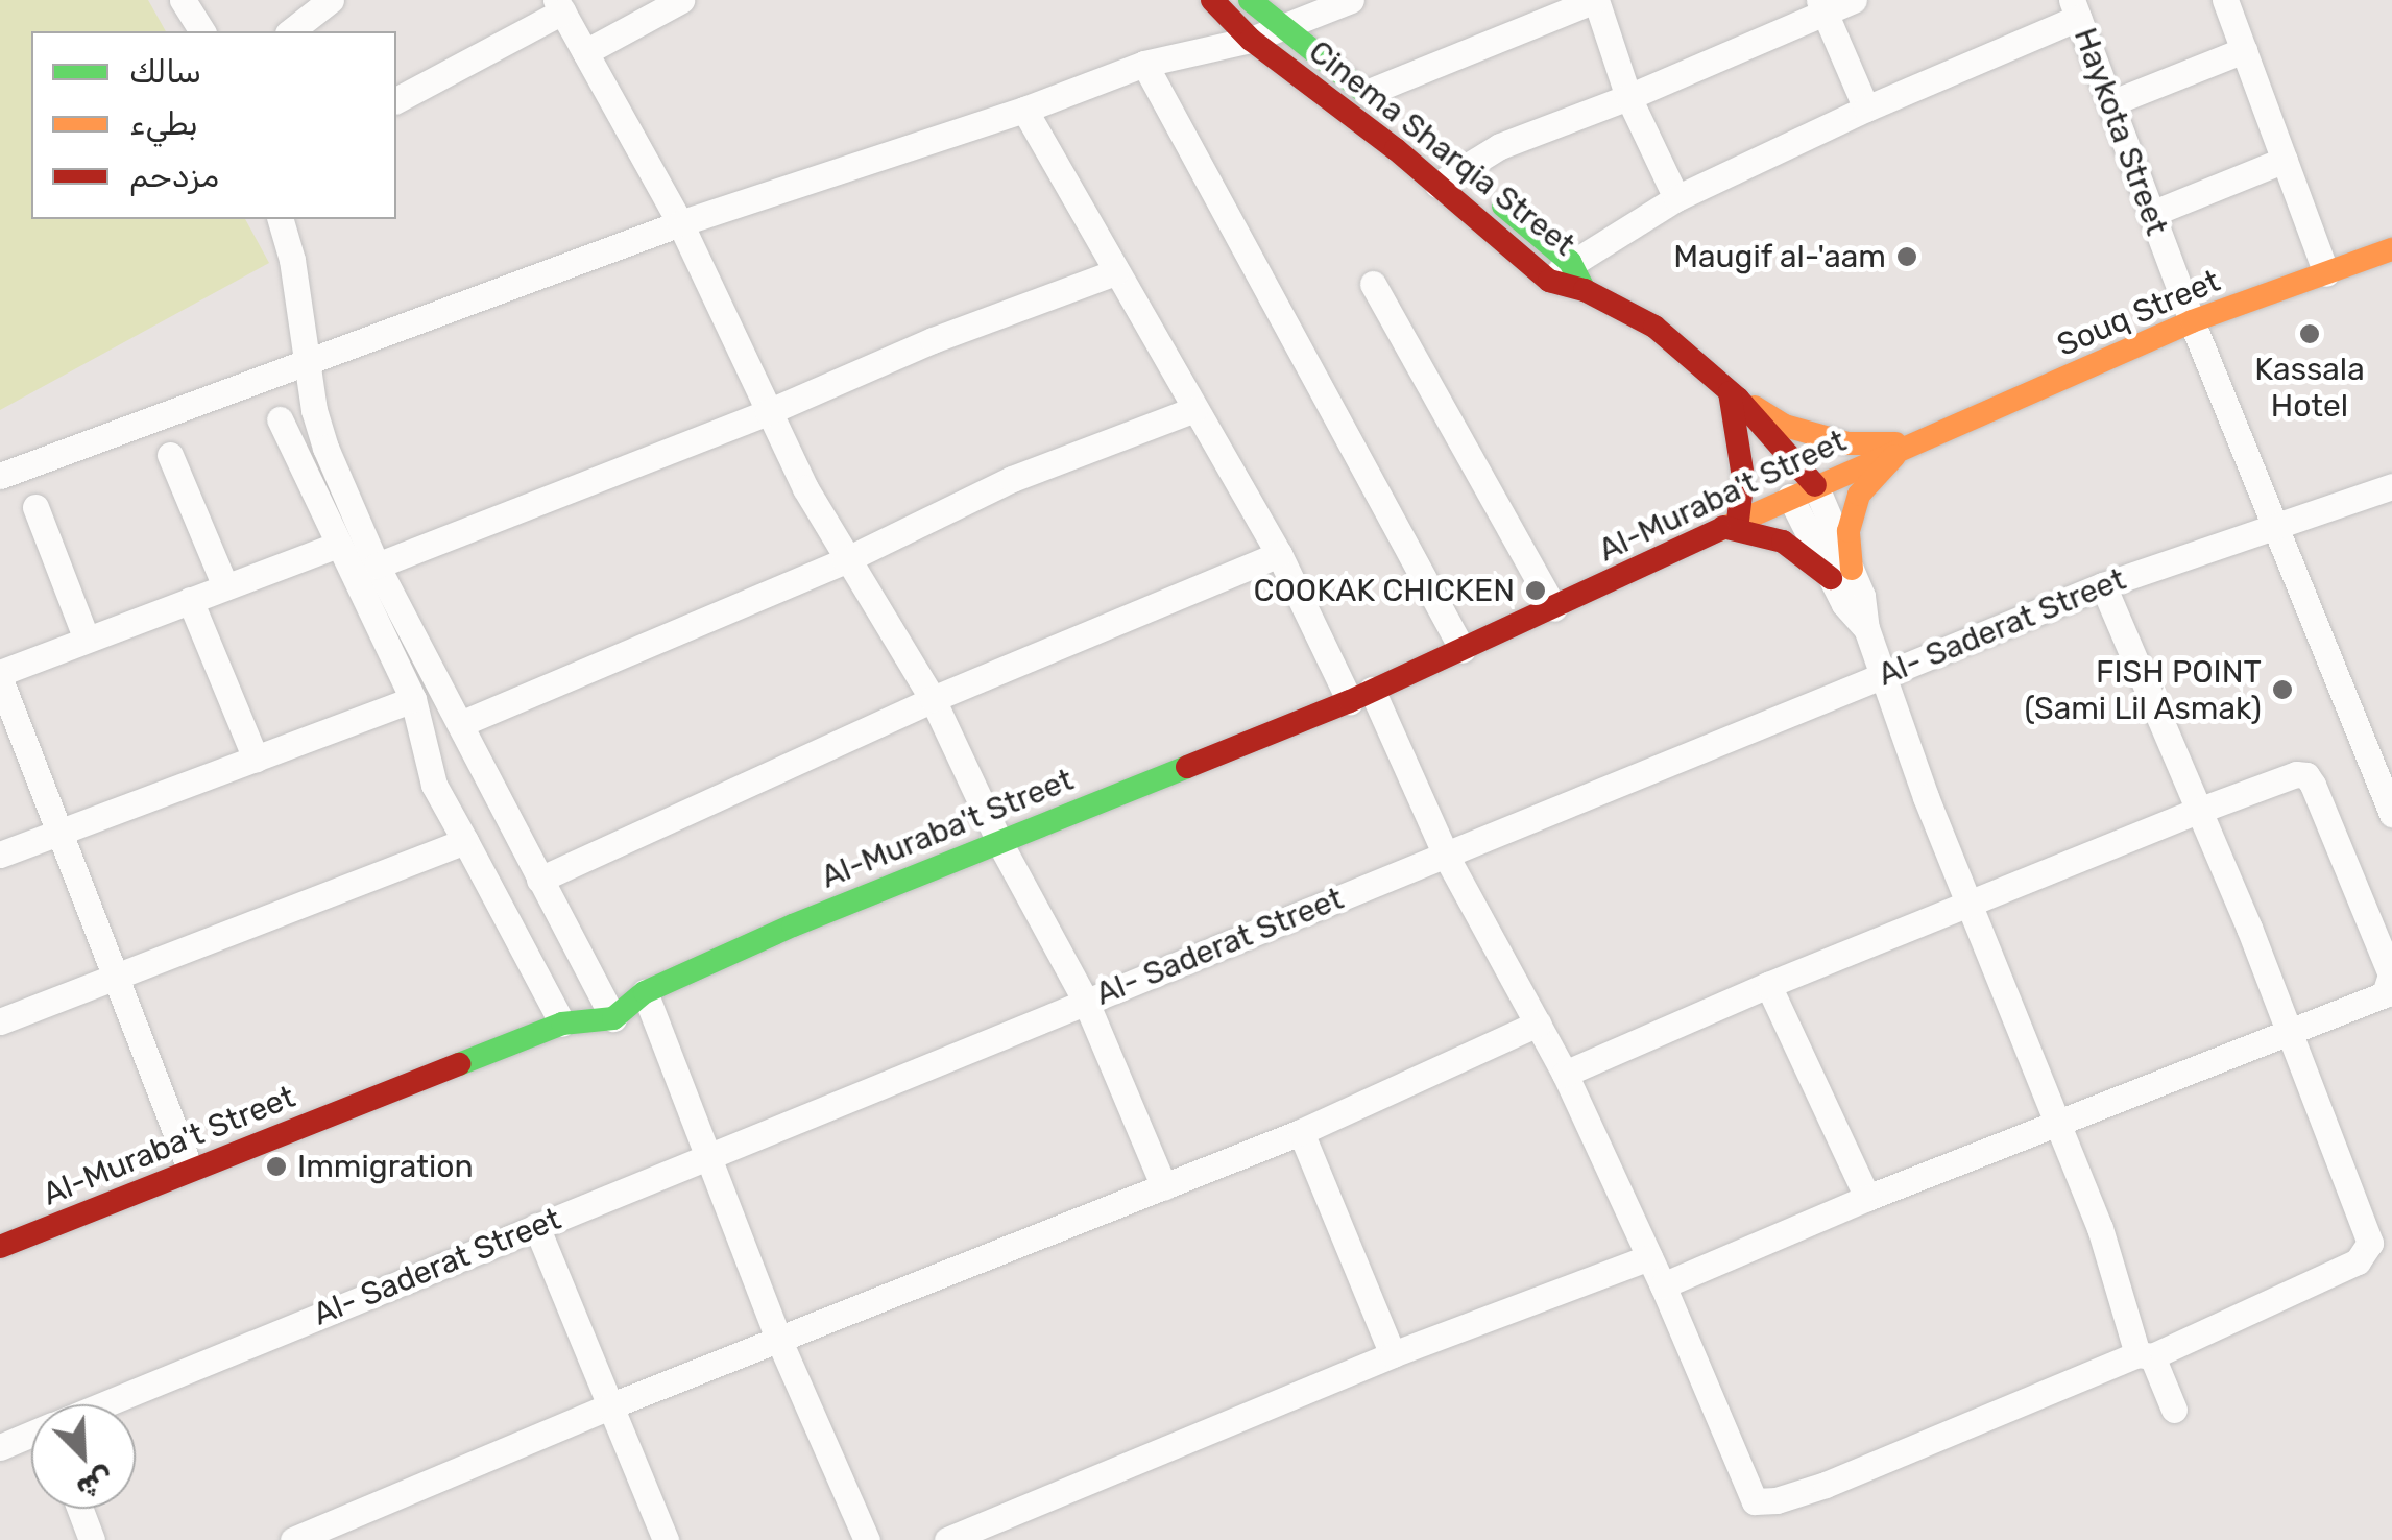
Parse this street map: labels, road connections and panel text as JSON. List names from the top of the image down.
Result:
{
  "streets": {
    "main road": ["Cinema Sharqia Street", "Souq Street", "Al-Muraba't Street"],
    "street": ["Haykota Street", "Al- Saderat Street"]
  },
  "crossings": [
    ["Haykota Street", "Souq Street"],
    ["Haykota Street", "Al- Saderat Street"],
    ["Souq Street", "Al-Muraba't Street"]
  ],
  "places": [
    "Maugif al-'aam",
    "Kassala Hotel",
    "COOKAK CHICKEN",
    "FISH POINT (Sami Lil Asmak)",
    "Immigration"
  ],
  "legend": ["سالك", "بطيء", "مزدحم"],
  "north": "bottom right"
}
